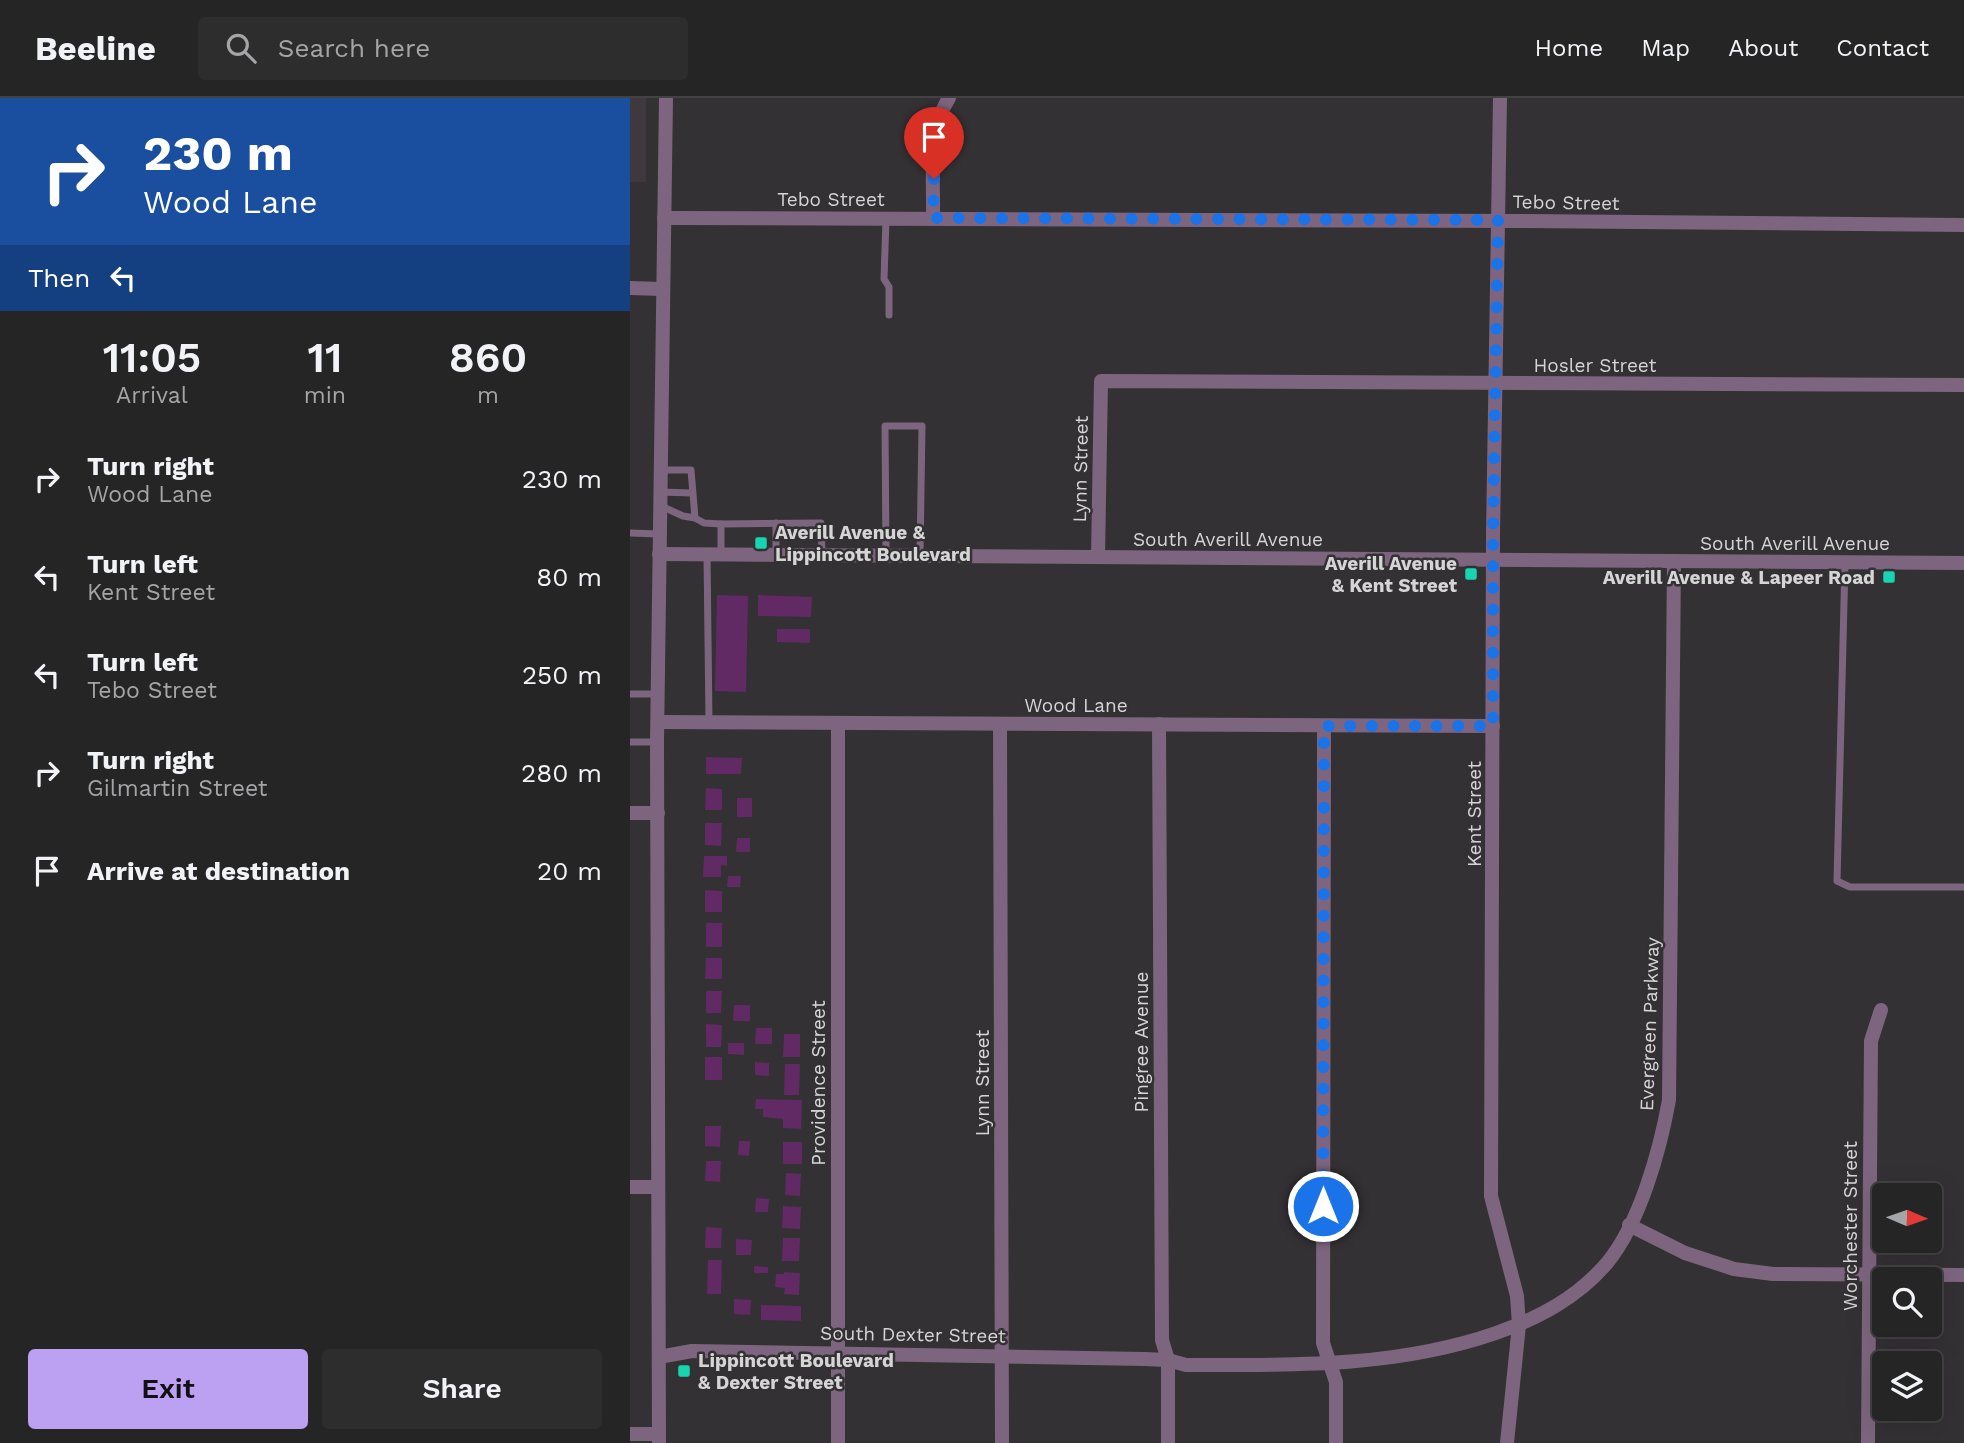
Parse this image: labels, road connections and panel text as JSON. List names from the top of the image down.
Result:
{
  "streets": {
    "street": [
      "Tebo Street",
      "Hosler Street",
      "Lynn Street",
      "South Averill Avenue",
      "Wood Lane",
      "Kent Street",
      "Evergreen Parkway",
      "Pingree Avenue",
      "Providence Street",
      "Worchester Street",
      "South Dexter Street"
    ]
  },
  "crossings": [
    ["Tebo Street", "Kent Street"],
    ["Hosler Street", "Lynn Street"],
    ["Hosler Street", "Kent Street"],
    ["Lynn Street", "South Averill Avenue"],
    ["Lynn Street", "Wood Lane"],
    ["Lynn Street", "South Dexter Street"],
    ["South Averill Avenue", "Kent Street"],
    ["South Averill Avenue", "Evergreen Parkway"],
    ["Wood Lane", "Kent Street"],
    ["Wood Lane", "Pingree Avenue"],
    ["Wood Lane", "Providence Street"],
    ["Kent Street", "Evergreen Parkway"],
    ["Evergreen Parkway", "Pingree Avenue"],
    ["Evergreen Parkway", "South Dexter Street"],
    ["Pingree Avenue", "South Dexter Street"],
    ["Providence Street", "South Dexter Street"]
  ],
  "places": {
    "transit": [
      "Averill Avenue & Lippincott Boulevard",
      "Averill Avenue & Kent Street",
      "Averill Avenue & Lapeer Road",
      "Lippincott Boulevard & Dexter Street"
    ]
  },
  "north": "right",
  "page": {
    "header": "Beeline",
    "search": "Search here",
    "nav": [
      "Home",
      "Map",
      "About",
      "Contact"
    ],
    "turn": ["230 m", "Wood Lane"],
    "then": "Then",
    "eta": [
      "11:05",
      "Arrival",
      "11",
      "min",
      "860",
      "m"
    ],
    "list": [
      {
        "name": "Turn right",
        "note": "Wood Lane",
        "value": "230 m"
      },
      {
        "name": "Turn left",
        "note": "Kent Street",
        "value": "80 m"
      },
      {
        "name": "Turn left",
        "note": "Tebo Street",
        "value": "250 m"
      },
      {
        "name": "Turn right",
        "note": "Gilmartin Street",
        "value": "280 m"
      },
      {
        "name": "Arrive at destination",
        "value": "20 m"
      }
    ],
    "buttons": ["Exit", "Share"]
  }
}
